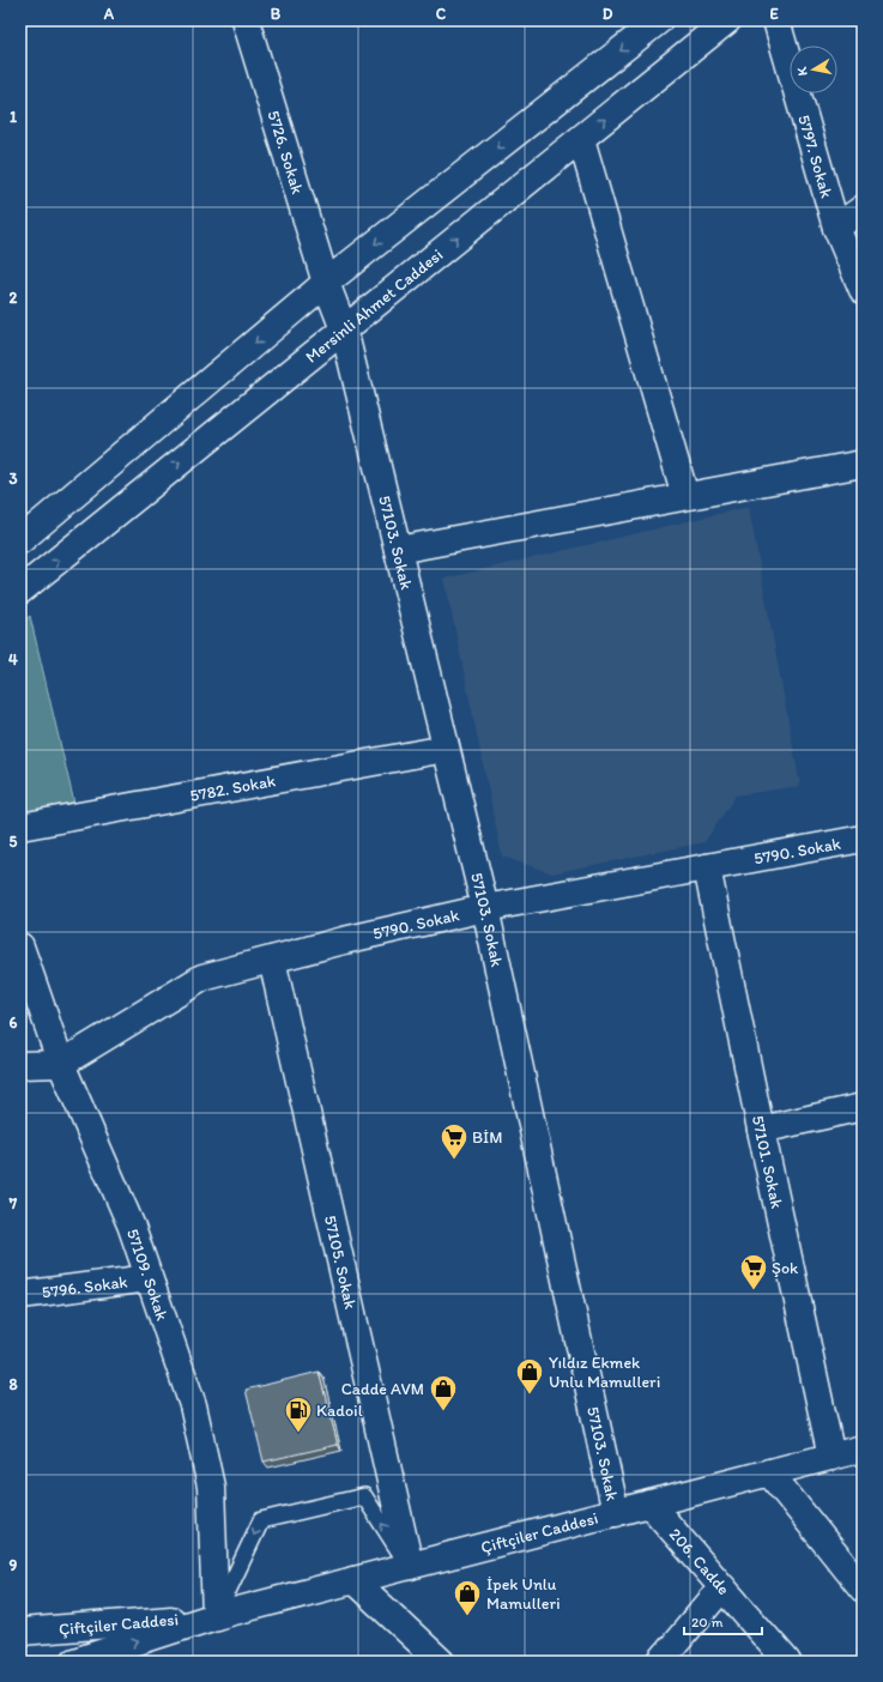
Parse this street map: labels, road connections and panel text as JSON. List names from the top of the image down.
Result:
{
  "streets": {
    "street": [
      "5726. Sokak",
      "5797. Sokak",
      "Mersinli Ahmet Caddesi",
      "57103. Sokak",
      "5782. Sokak",
      "5790. Sokak",
      "57101. Sokak",
      "57105. Sokak",
      "57109. Sokak",
      "5796. Sokak",
      "Çiftçiler Caddesi",
      "206. Cadde"
    ]
  },
  "crossings": [
    ["5726. Sokak", "Mersinli Ahmet Caddesi"],
    ["5726. Sokak", "57103. Sokak"],
    ["Mersinli Ahmet Caddesi", "57103. Sokak"],
    ["57103. Sokak", "5782. Sokak"],
    ["57103. Sokak", "5790. Sokak"],
    ["57103. Sokak", "Çiftçiler Caddesi"],
    ["5790. Sokak", "57101. Sokak"],
    ["5790. Sokak", "57105. Sokak"],
    ["5790. Sokak", "57109. Sokak"],
    ["57101. Sokak", "Çiftçiler Caddesi"],
    ["57105. Sokak", "Çiftçiler Caddesi"],
    ["57109. Sokak", "5796. Sokak"],
    ["57109. Sokak", "Çiftçiler Caddesi"],
    ["Çiftçiler Caddesi", "206. Cadde"]
  ],
  "places": {
    "supermarket": ["BİM", "Şok"],
    "shop": ["Yıldız Ekmek Unlu Mamulleri", "Cadde AVM", "İpek Unlu Mamulleri"],
    "fuel station": ["Kadoil"]
  },
  "scale_bar": "20 m",
  "north": "left",
  "grid": {
    "columns": [
      "A",
      "B",
      "C",
      "D",
      "E"
    ],
    "rows": [
      "1",
      "2",
      "3",
      "4",
      "5",
      "6",
      "7",
      "8",
      "9"
    ]
  }
}
